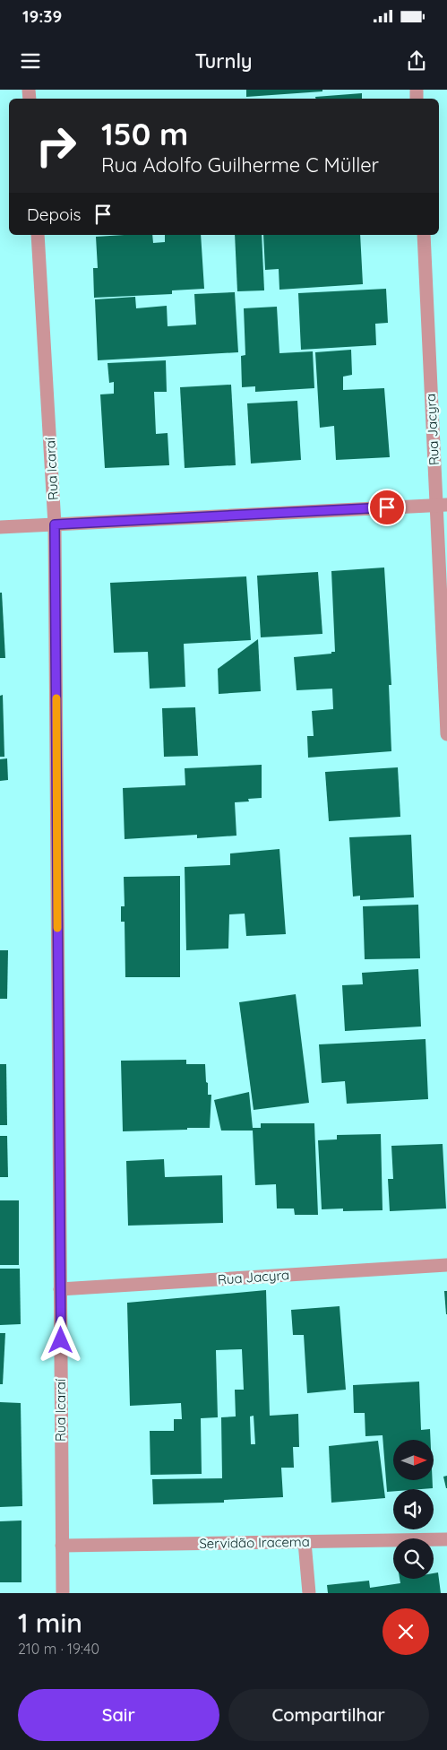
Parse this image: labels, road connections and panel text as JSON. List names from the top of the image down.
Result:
{
  "streets": {
    "street": ["Rua Jacyra", "Rua Icaraí", "Servidão Iracema"]
  },
  "crossings": [
    ["Rua Jacyra", "Rua Icaraí"],
    ["Rua Icaraí", "Servidão Iracema"]
  ],
  "north": "right",
  "page": {
    "status": "19:39",
    "header": "Turnly",
    "turn": ["150 m", "Rua Adolfo Guilherme C Müller"],
    "then": "Depois",
    "heading": ["1 min", "210 m · 19:40"],
    "buttons": ["Sair", "Compartilhar"]
  }
}
